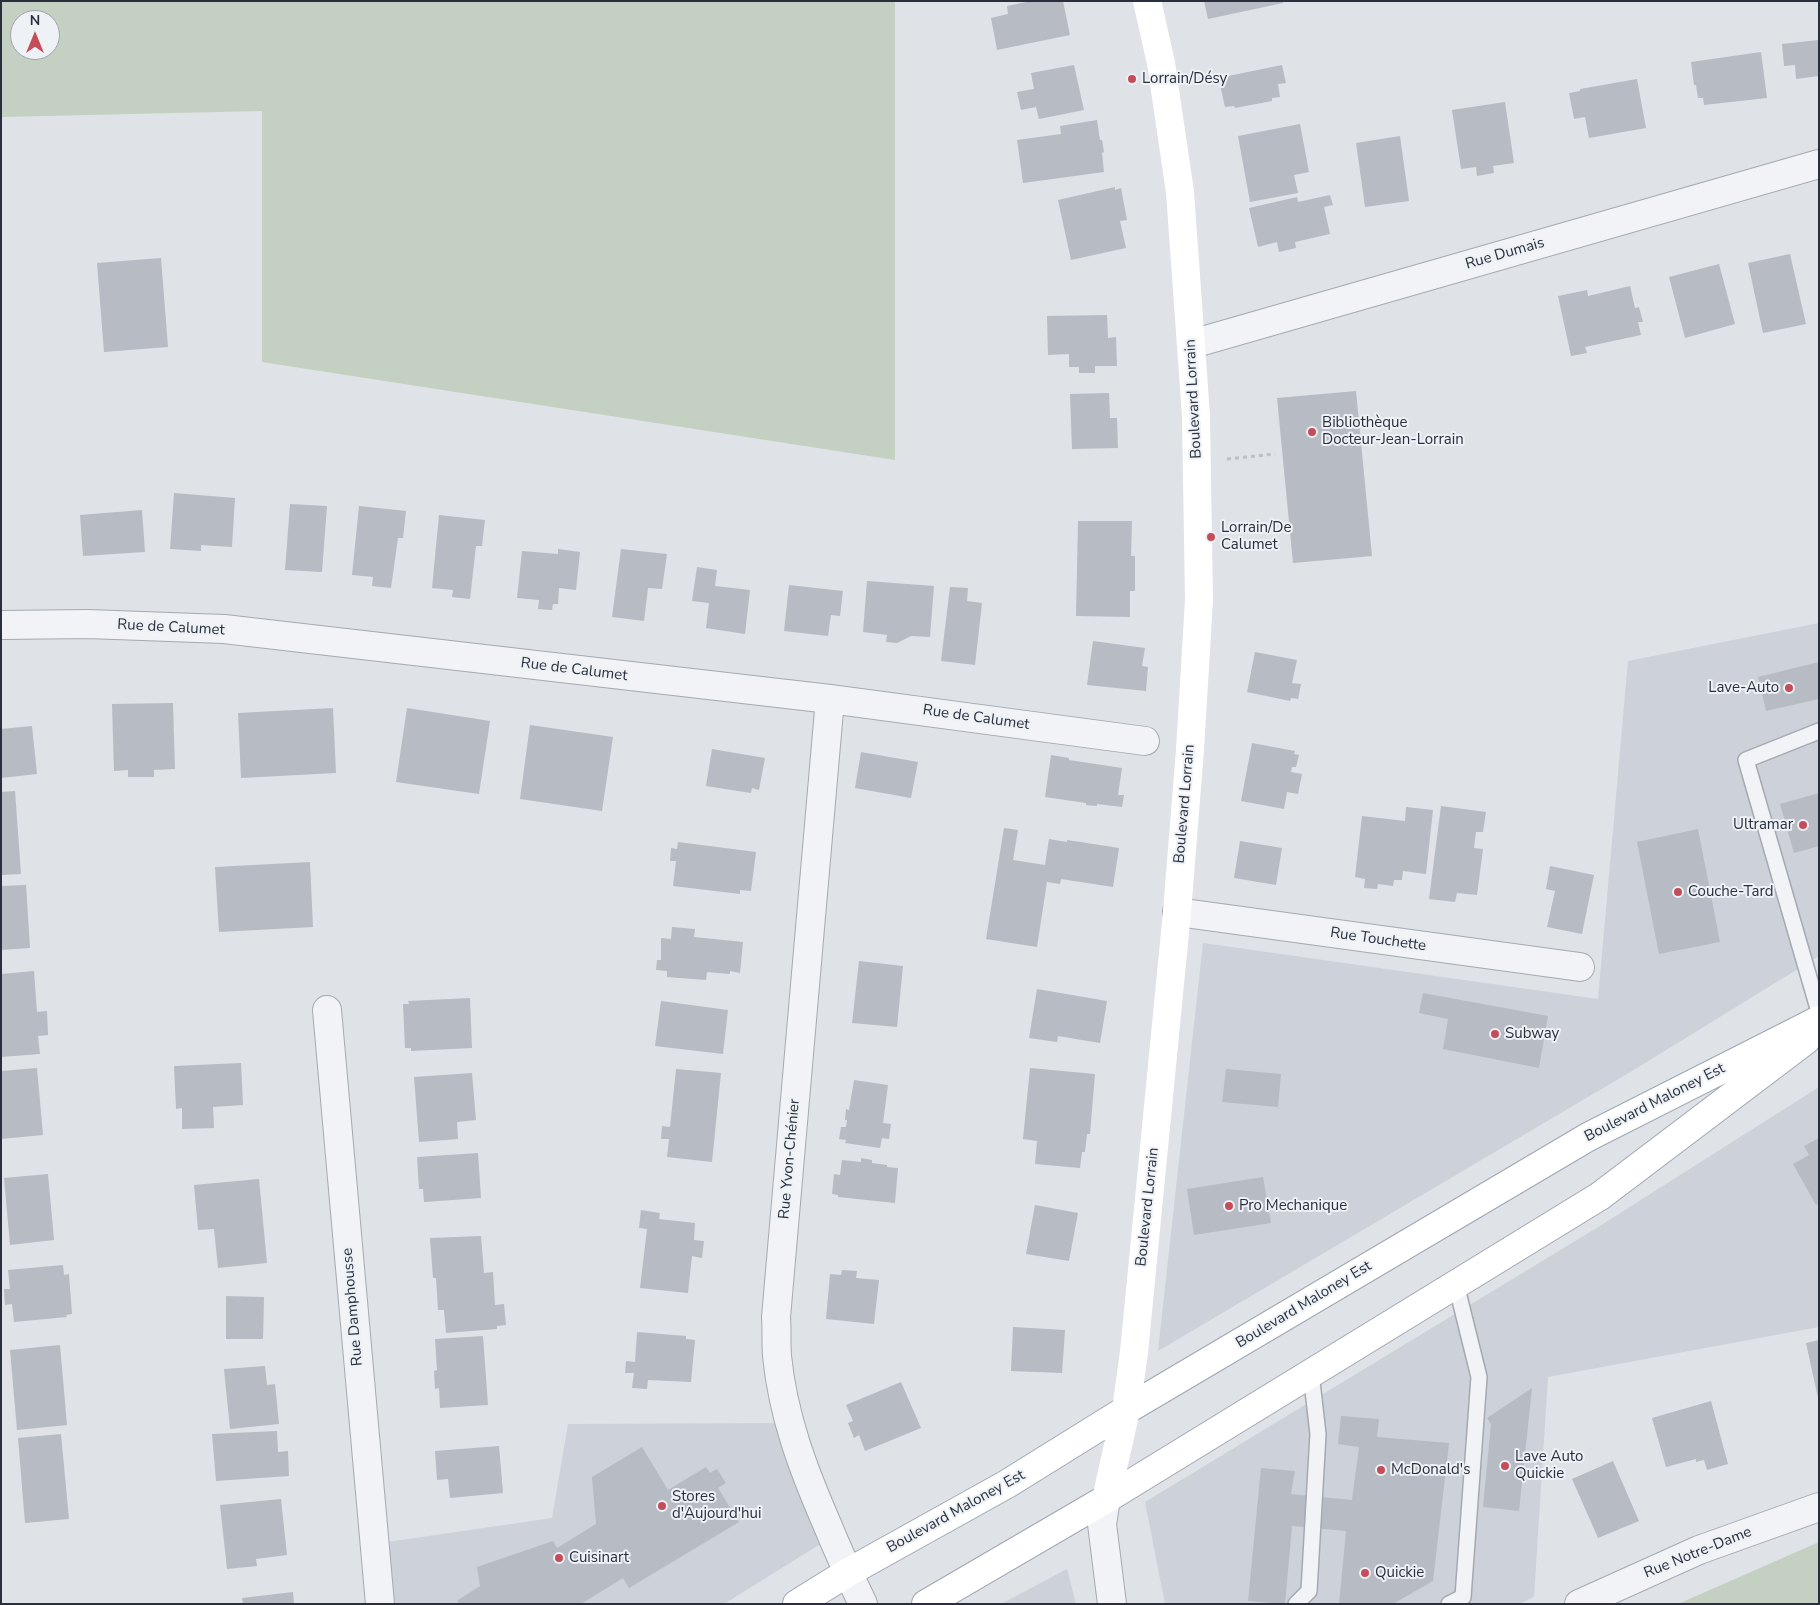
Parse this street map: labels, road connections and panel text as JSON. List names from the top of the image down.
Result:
{
  "streets": {
    "main road": ["Boulevard Lorrain", "Boulevard Maloney Est"],
    "street": [
      "Rue Dumais",
      "Rue de Calumet",
      "Rue Touchette",
      "Rue Yvon-Chénier",
      "Rue Damphousse",
      "Rue Notre-Dame"
    ]
  },
  "crossings": [
    ["Rue Dumais", "Boulevard Lorrain"],
    ["Boulevard Lorrain", "Rue Touchette"],
    ["Boulevard Lorrain", "Boulevard Maloney Est"],
    ["Rue de Calumet", "Rue Yvon-Chénier"],
    ["Boulevard Maloney Est", "Rue Yvon-Chénier"]
  ],
  "places": [
    "Lorrain/Désy",
    "Bibliothèque Docteur-Jean-Lorrain",
    "Lorrain/De Calumet",
    "Lave-Auto",
    "Ultramar",
    "Couche-Tard",
    "Subway",
    "Pro Mechanique",
    "Lave Auto Quickie",
    "McDonald's",
    "Stores d'Aujourd'hui",
    "Cuisinart",
    "Quickie"
  ],
  "north": "top"
}
